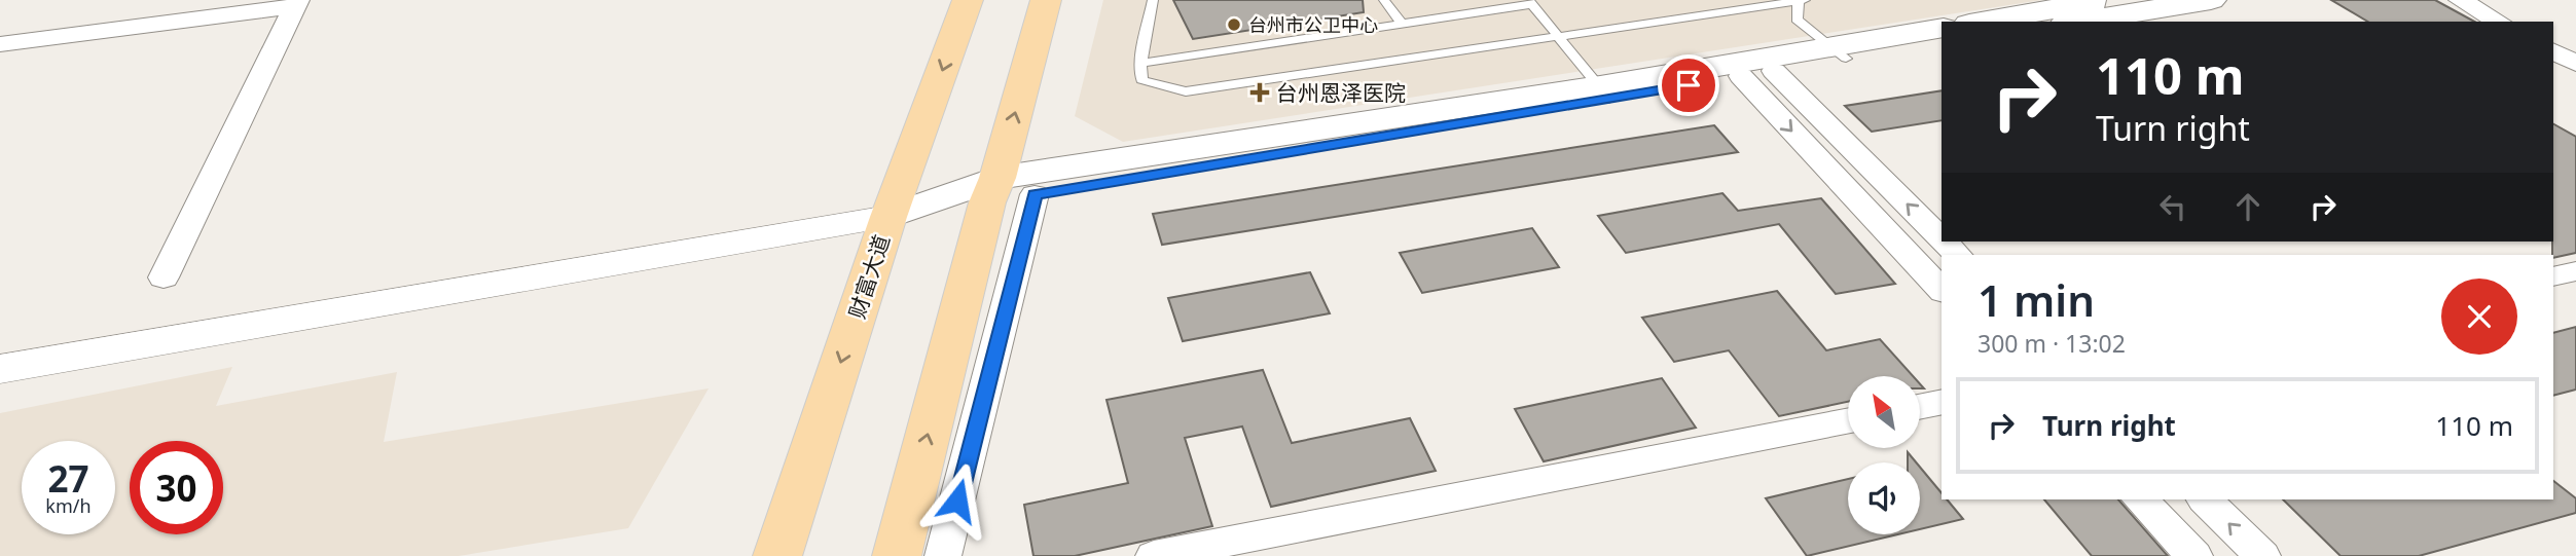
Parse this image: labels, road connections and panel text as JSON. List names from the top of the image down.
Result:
{
  "streets": {
    "main road": ["财富大道"]
  },
  "places": {
    "other": ["台州市公卫中心"],
    "health": ["台州恩泽医院"]
  },
  "north": "top left",
  "page": {
    "turn": ["110 m", "Turn right"],
    "heading": ["1 min", "300 m · 13:02"],
    "list": [
      {
        "name": "Turn right",
        "value": "110 m"
      }
    ],
    "speed": "27 km/h",
    "limit": "30"
  }
}
